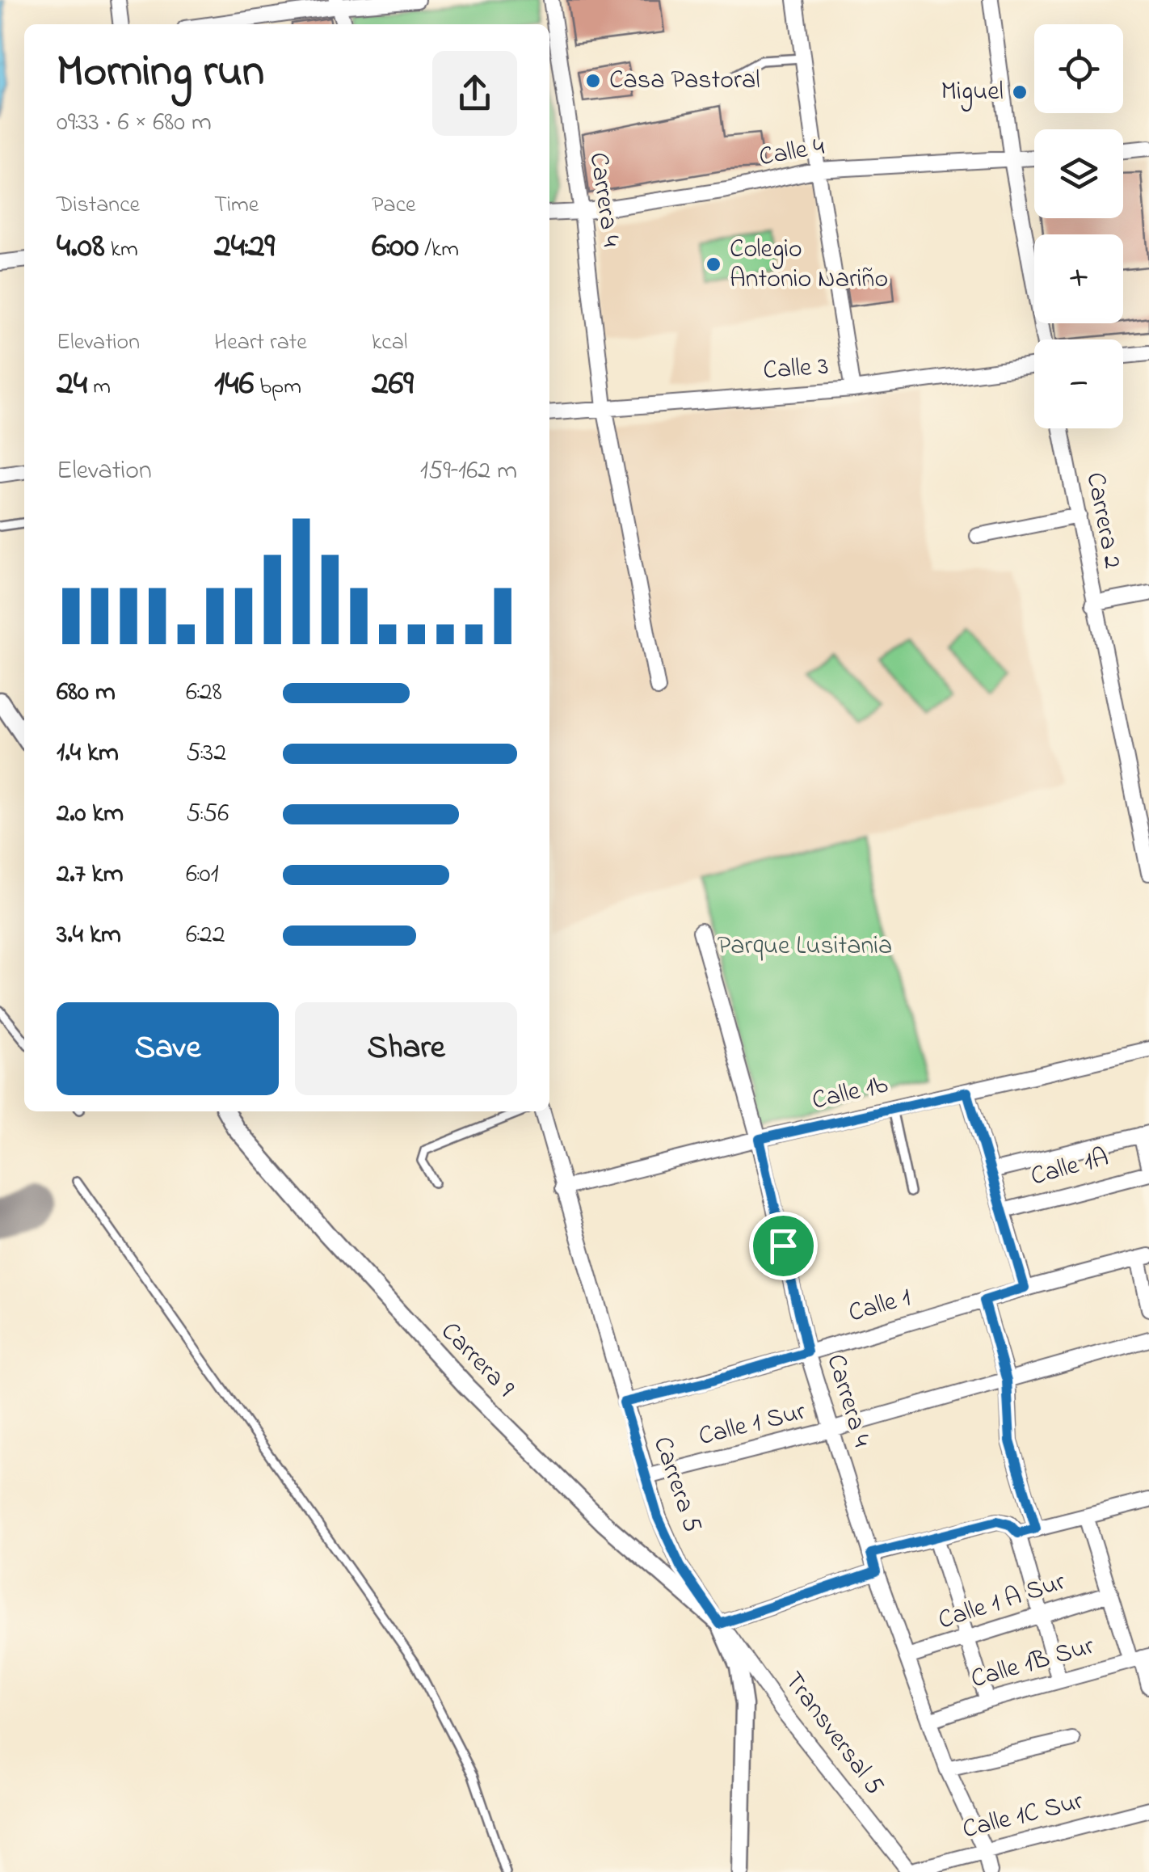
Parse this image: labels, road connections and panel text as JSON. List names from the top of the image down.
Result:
{
  "streets": {
    "street": [
      "Calle 4",
      "Carrera 4",
      "Calle 3",
      "Carrera 2",
      "Calle 1b",
      "Calle 1A",
      "Calle 1",
      "Carrera 9",
      "Calle 1 Sur",
      "Carrera 5",
      "Calle 1 A Sur",
      "Calle 1B Sur",
      "Transversal 5",
      "Calle 1C Sur"
    ]
  },
  "crossings": [
    ["Calle 4", "Carrera 4"],
    ["Carrera 4", "Calle 3"],
    ["Carrera 4", "Calle 1b"],
    ["Carrera 4", "Calle 1"],
    ["Carrera 4", "Calle 1 Sur"],
    ["Carrera 4", "Calle 1 A Sur"],
    ["Carrera 4", "Calle 1B Sur"],
    ["Carrera 4", "Calle 1C Sur"],
    ["Calle 1b", "Carrera 5"],
    ["Calle 1", "Carrera 5"],
    ["Carrera 9", "Carrera 5"],
    ["Carrera 9", "Transversal 5"],
    ["Calle 1 Sur", "Carrera 5"],
    ["Carrera 5", "Transversal 5"],
    ["Transversal 5", "Calle 1C Sur"]
  ],
  "parks": ["Parque Lusitania"],
  "places": ["Casa Pastoral", "Miguel", "Colegio Antonio Nariño"],
  "page": {
    "map_buttons": ["+", "−"],
    "heading": ["Morning run", "09:33 · 6 × 680 m"],
    "stats": [
      ["Distance", "4.08 km"],
      ["Time", "24:29"],
      ["Pace", "6:00 /km"],
      ["Elevation", "24 m"],
      ["Heart rate", "146 bpm"],
      ["kcal", "269"]
    ],
    "chart": ["Elevation", "159–162 m"],
    "list": [
      {
        "name": "680 m",
        "note": "6:28"
      },
      {
        "name": "1.4 km",
        "note": "5:32"
      },
      {
        "name": "2.0 km",
        "note": "5:56"
      },
      {
        "name": "2.7 km",
        "note": "6:01"
      },
      {
        "name": "3.4 km",
        "note": "6:22"
      }
    ],
    "buttons": ["Save", "Share"]
  }
}
